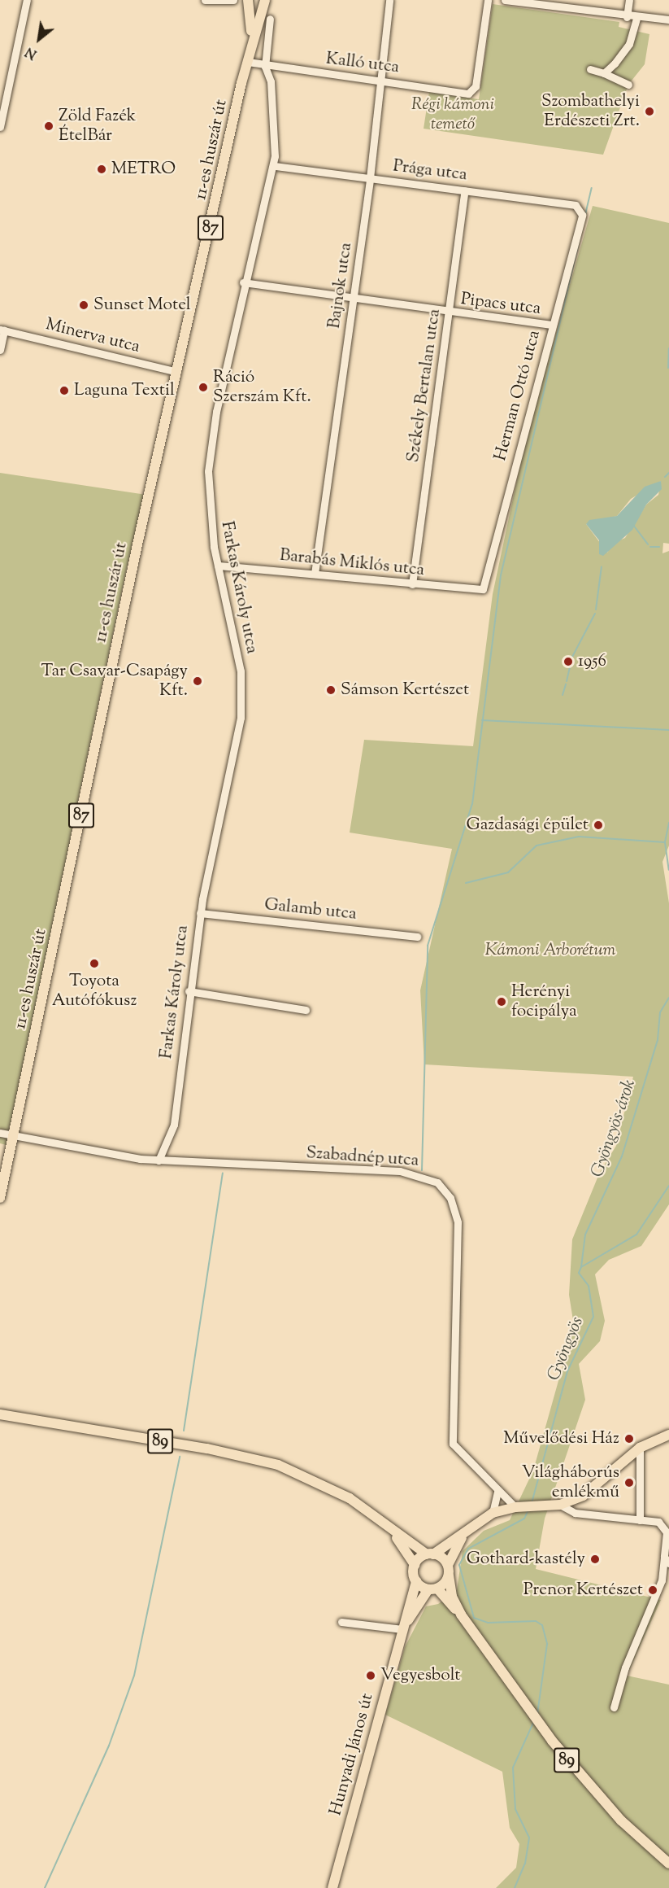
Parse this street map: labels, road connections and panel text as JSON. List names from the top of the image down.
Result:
{
  "streets": {
    "main road": [
      "11-es huszár út",
      "87",
      "89",
      "Hunyadi János út"
    ],
    "street": [
      "Kalló utca",
      "Prága utca",
      "Bajnok utca",
      "Pipacs utca",
      "Minerva utca",
      "Székely Bertalan utca",
      "Herman Ottó utca",
      "Barabás Miklós utca",
      "Farkas Károly utca",
      "Galamb utca",
      "Szabadnép utca"
    ]
  },
  "crossings": [
    ["Kalló utca", "11-es huszár út"],
    ["Kalló utca", "87"],
    ["Kalló utca", "Bajnok utca"],
    ["Kalló utca", "Farkas Károly utca"],
    ["11-es huszár út", "87"],
    ["11-es huszár út", "Minerva utca"],
    ["11-es huszár út", "Szabadnép utca"],
    ["Prága utca", "Bajnok utca"],
    ["Prága utca", "Székely Bertalan utca"],
    ["Prága utca", "Herman Ottó utca"],
    ["Prága utca", "Farkas Károly utca"],
    ["87", "Szabadnép utca"],
    ["Bajnok utca", "Pipacs utca"],
    ["Bajnok utca", "Barabás Miklós utca"],
    ["Pipacs utca", "Székely Bertalan utca"],
    ["Pipacs utca", "Herman Ottó utca"],
    ["Pipacs utca", "Farkas Károly utca"],
    ["Székely Bertalan utca", "Barabás Miklós utca"],
    ["Herman Ottó utca", "Barabás Miklós utca"],
    ["Barabás Miklós utca", "Farkas Károly utca"],
    ["Farkas Károly utca", "Galamb utca"],
    ["Farkas Károly utca", "Szabadnép utca"],
    ["89", "Hunyadi János út"]
  ],
  "water": ["Gyöngyös-árok", "Gyöngyös"],
  "parks": ["Régi kámoni temető", "Kámoni Arborétum"],
  "places": [
    "Szombathelyi Erdészeti Zrt.",
    "Zöld Fazék ÉtelBár",
    "METRO",
    "Sunset Motel",
    "Ráció Szerszám Kft.",
    "Laguna Textil",
    "1956",
    "Tar Csavar-Csapágy Kft.",
    "Sámson Kertészet",
    "Gazdasági épület",
    "Toyota Autófókusz",
    "Herényi focipálya",
    "Művelődési Ház",
    "Világháborús emlékmű",
    "Gothard-kastély",
    "Prenor Kertészet",
    "Vegyesbolt"
  ],
  "north": "bottom left"
}
